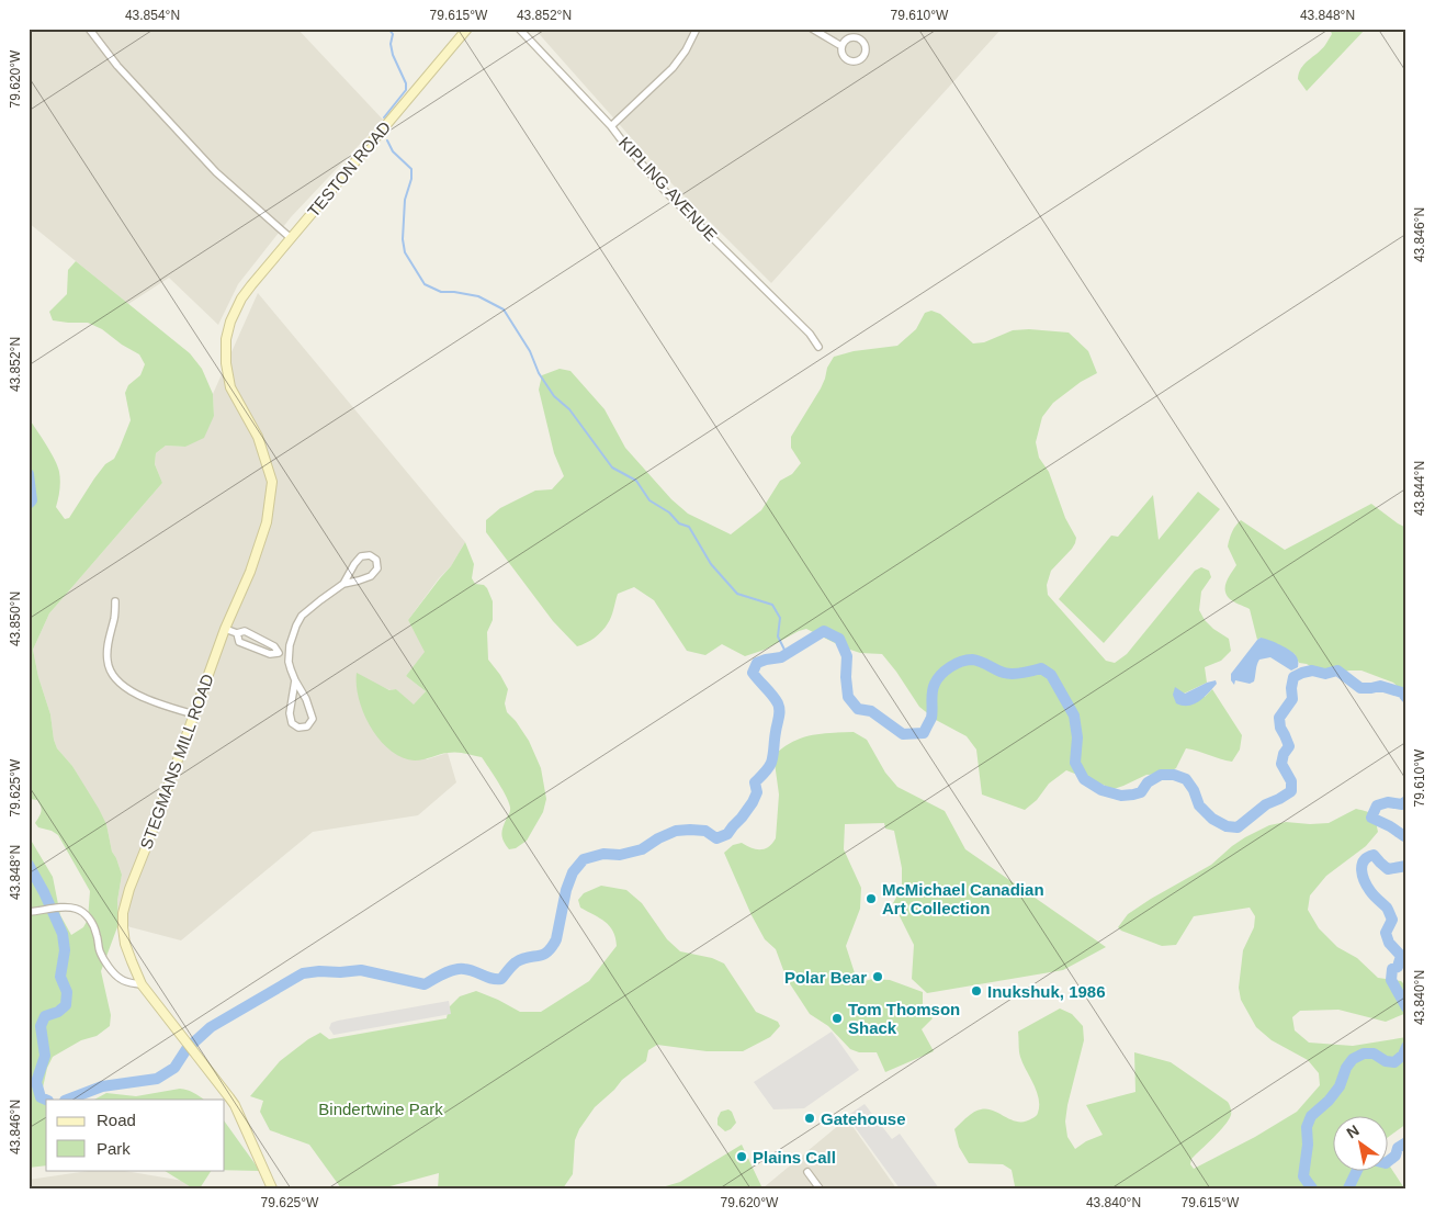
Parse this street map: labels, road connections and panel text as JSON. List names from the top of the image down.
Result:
{
  "streets": {
    "street": ["TESTON ROAD", "KIPLING AVENUE", "STEGMANS MILL ROAD"]
  },
  "crossings": [
    ["TESTON ROAD", "STEGMANS MILL ROAD"]
  ],
  "parks": ["Bindertwine Park"],
  "places": [
    "McMichael Canadian Art Collection",
    "Polar Bear",
    "Inukshuk, 1986",
    "Tom Thomson Shack",
    "Gatehouse",
    "Plains Call"
  ],
  "legend": ["Road", "Park"],
  "north": "top left",
  "coordinates": [
    "43.854°N",
    "79.615°W",
    "43.852°N",
    "79.610°W",
    "43.848°N",
    "79.620°W",
    "43.846°N",
    "43.844°N",
    "43.850°N",
    "79.625°W",
    "43.840°N"
  ]
}
